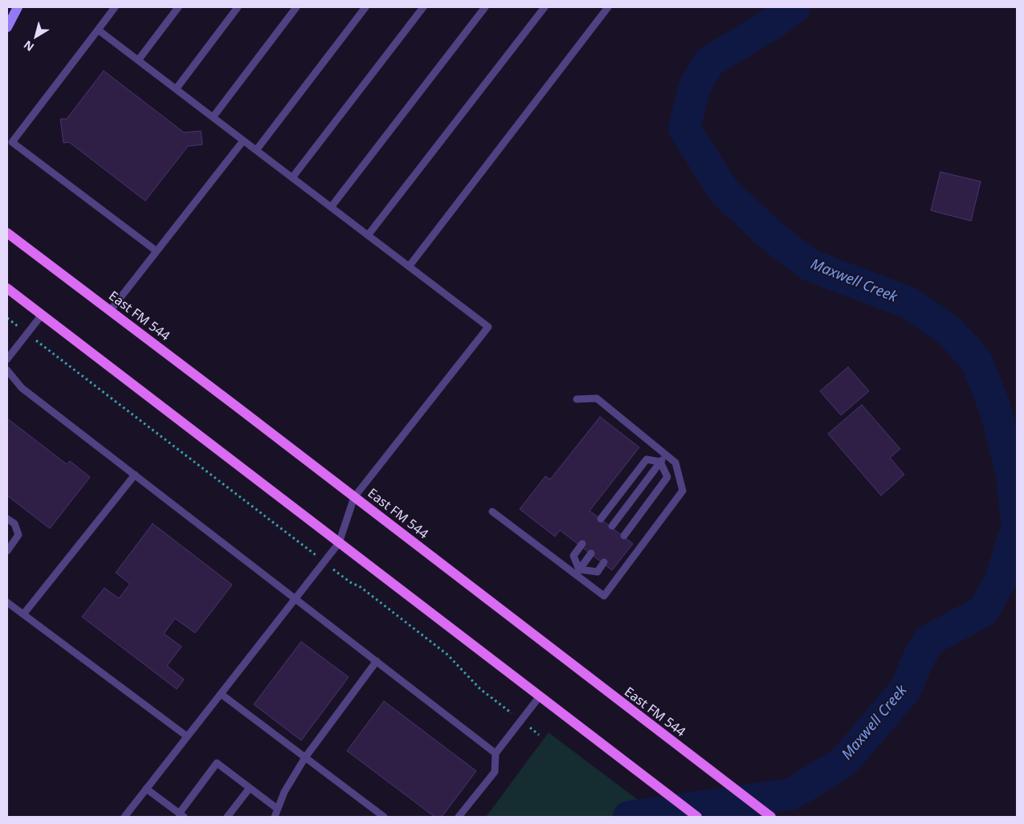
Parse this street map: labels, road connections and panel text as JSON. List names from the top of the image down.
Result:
{
  "streets": {
    "main road": ["East FM 544"]
  },
  "water": ["Maxwell Creek"],
  "north": "bottom left"
}
